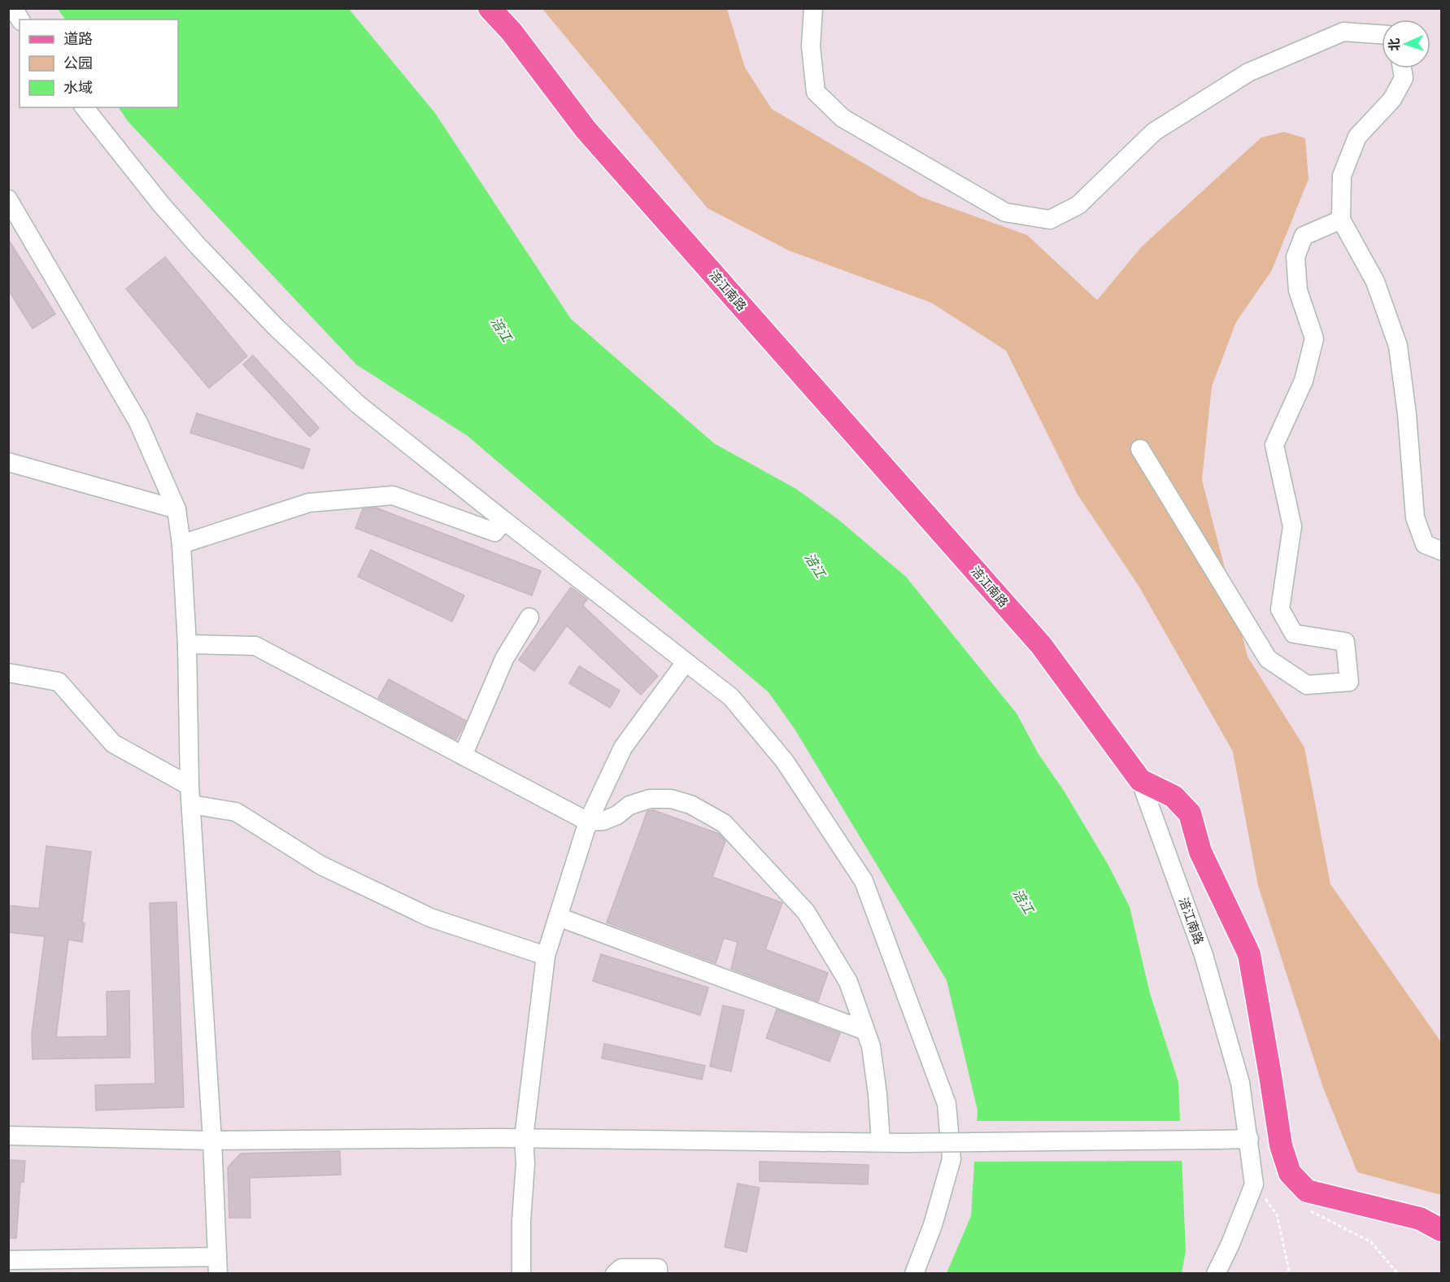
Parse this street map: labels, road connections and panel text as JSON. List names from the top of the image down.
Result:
{
  "streets": {
    "main road": ["涪江南路"]
  },
  "water": ["涪江"],
  "legend": ["道路", "公园", "水域"],
  "north": "left"
}
